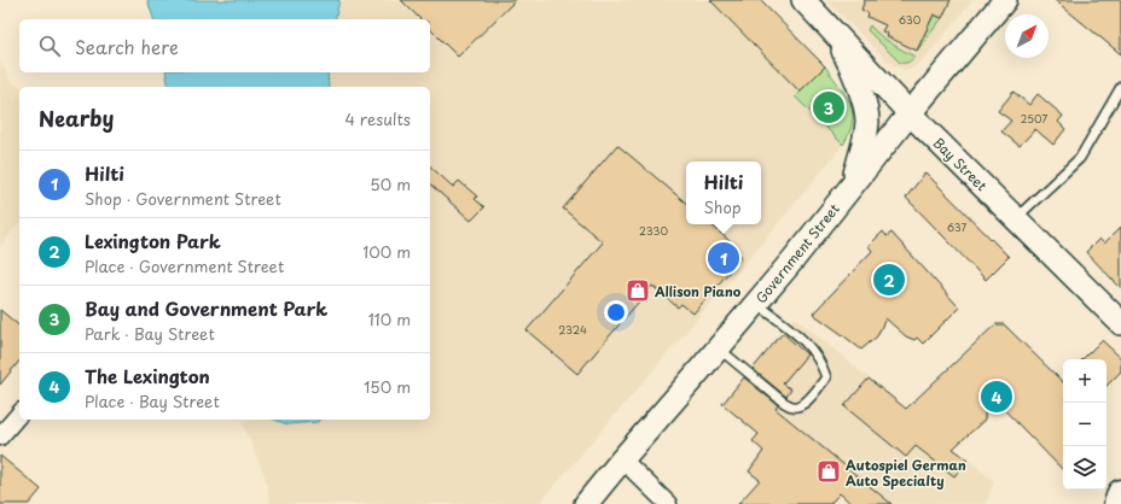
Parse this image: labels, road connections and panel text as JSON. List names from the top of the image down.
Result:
{
  "streets": {
    "main road": ["Bay Street", "Government Street"]
  },
  "crossings": [
    ["Bay Street", "Government Street"]
  ],
  "places": {
    "shop": ["Allison Piano", "Autospiel German Auto Specialty"]
  },
  "house_numbers": [
    "630",
    "2507",
    "637",
    "2330",
    "2324"
  ],
  "north": "top right",
  "page": {
    "search": "Search here",
    "heading": ["Nearby", "4 results"],
    "pins": [
      "3",
      "1",
      "2",
      "4"
    ],
    "list": [
      {
        "mark": "1",
        "name": "Hilti",
        "note": "Shop · Government Street",
        "value": "50 m"
      },
      {
        "mark": "2",
        "name": "Lexington Park",
        "note": "Place · Government Street",
        "value": "100 m"
      },
      {
        "mark": "3",
        "name": "Bay and Government Park",
        "note": "Park · Bay Street",
        "value": "110 m"
      },
      {
        "mark": "4",
        "name": "The Lexington",
        "note": "Place · Bay Street",
        "value": "150 m"
      }
    ],
    "popup": ["Hilti", "Shop"],
    "map_buttons": ["+", "−"]
  }
}
